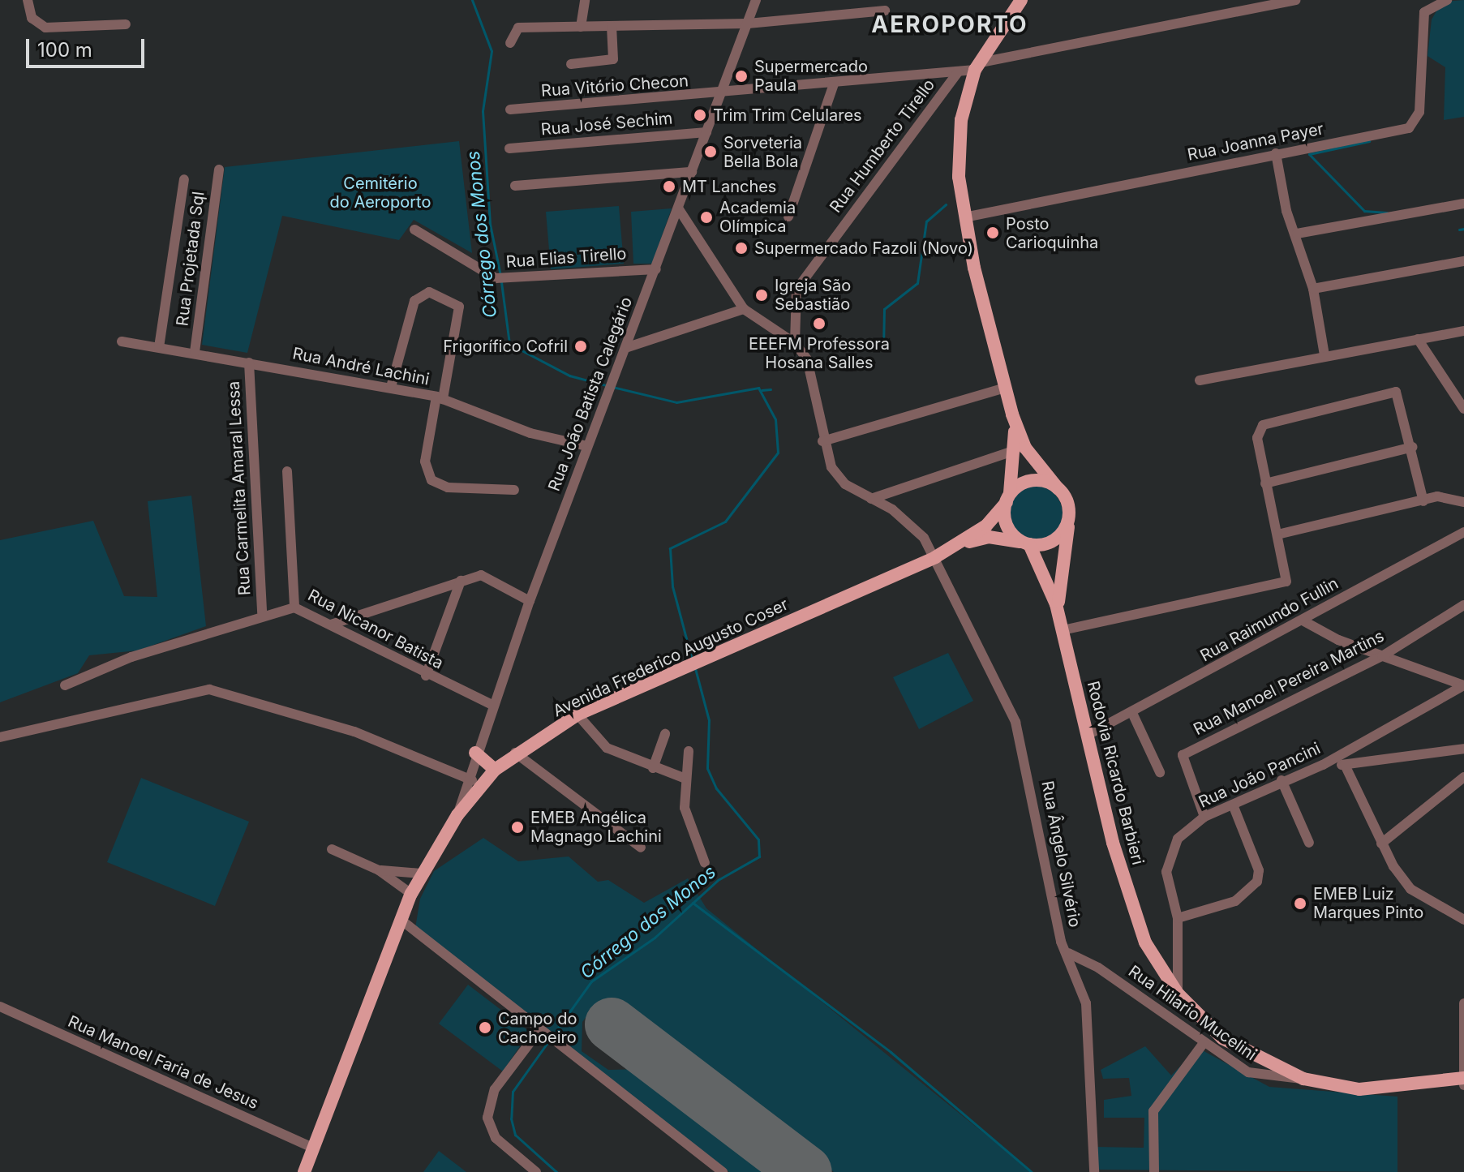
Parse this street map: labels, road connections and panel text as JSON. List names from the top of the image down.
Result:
{
  "streets": {
    "main road": ["Avenida Frederico Augusto Coser", "Rodovia Ricardo Barbieri"],
    "street": [
      "Rua Vitório Checon",
      "Rua José Sechim",
      "Rua Joanna Payer",
      "Rua Humberto Tirello",
      "Rua Elias Tirello",
      "Rua Projetada Sql",
      "Rua André Lachini",
      "Rua João Batista Calegário",
      "Rua Carmelita Amaral Lessa",
      "Rua Raimundo Fullin",
      "Rua Nicanor Batista",
      "Rua Manoel Pereira Martins",
      "Rua João Pancini",
      "Rua Ângelo Silvério",
      "Rua Hilario Mucelini",
      "Rua Manoel Faria de Jesus"
    ]
  },
  "crossings": [
    ["Rua Vitório Checon", "Rua Humberto Tirello"],
    ["Rua Vitório Checon", "Rua João Batista Calegário"],
    ["Rua José Sechim", "Rua João Batista Calegário"],
    ["Rua Humberto Tirello", "Rua Ângelo Silvério"],
    ["Rua Elias Tirello", "Rua João Batista Calegário"],
    ["Rua Projetada Sql", "Rua André Lachini"],
    ["Rua André Lachini", "Rua João Batista Calegário"],
    ["Rua André Lachini", "Rua Carmelita Amaral Lessa"],
    ["Rua João Batista Calegário", "Rua Nicanor Batista"],
    ["Rua João Batista Calegário", "Avenida Frederico Augusto Coser"],
    ["Rua Raimundo Fullin", "Rodovia Ricardo Barbieri"],
    ["Avenida Frederico Augusto Coser", "Rua Ângelo Silvério"],
    ["Avenida Frederico Augusto Coser", "Rua Manoel Faria de Jesus"],
    ["Rua Manoel Pereira Martins", "Rua João Pancini"],
    ["Rodovia Ricardo Barbieri", "Rua João Pancini"],
    ["Rodovia Ricardo Barbieri", "Rua Hilario Mucelini"],
    ["Rua Ângelo Silvério", "Rua Hilario Mucelini"]
  ],
  "districts": ["AEROPORTO"],
  "water": ["Córrego dos Monos"],
  "parks": ["Cemitério do Aeroporto"],
  "places": [
    "Supermercado Paula",
    "Trim Trim Celulares",
    "Sorveteria Bella Bola",
    "MT Lanches",
    "Academia Olímpica",
    "Posto Carioquinha",
    "Supermercado Fazoli (Novo)",
    "Igreja São Sebastião",
    "EEEFM Professora Hosana Salles",
    "Frigorífico Cofril",
    "EMEB Angélica Magnago Lachini",
    "EMEB Luiz Marques Pinto",
    "Campo do Cachoeiro"
  ],
  "scale_bar": "100 m"
}
